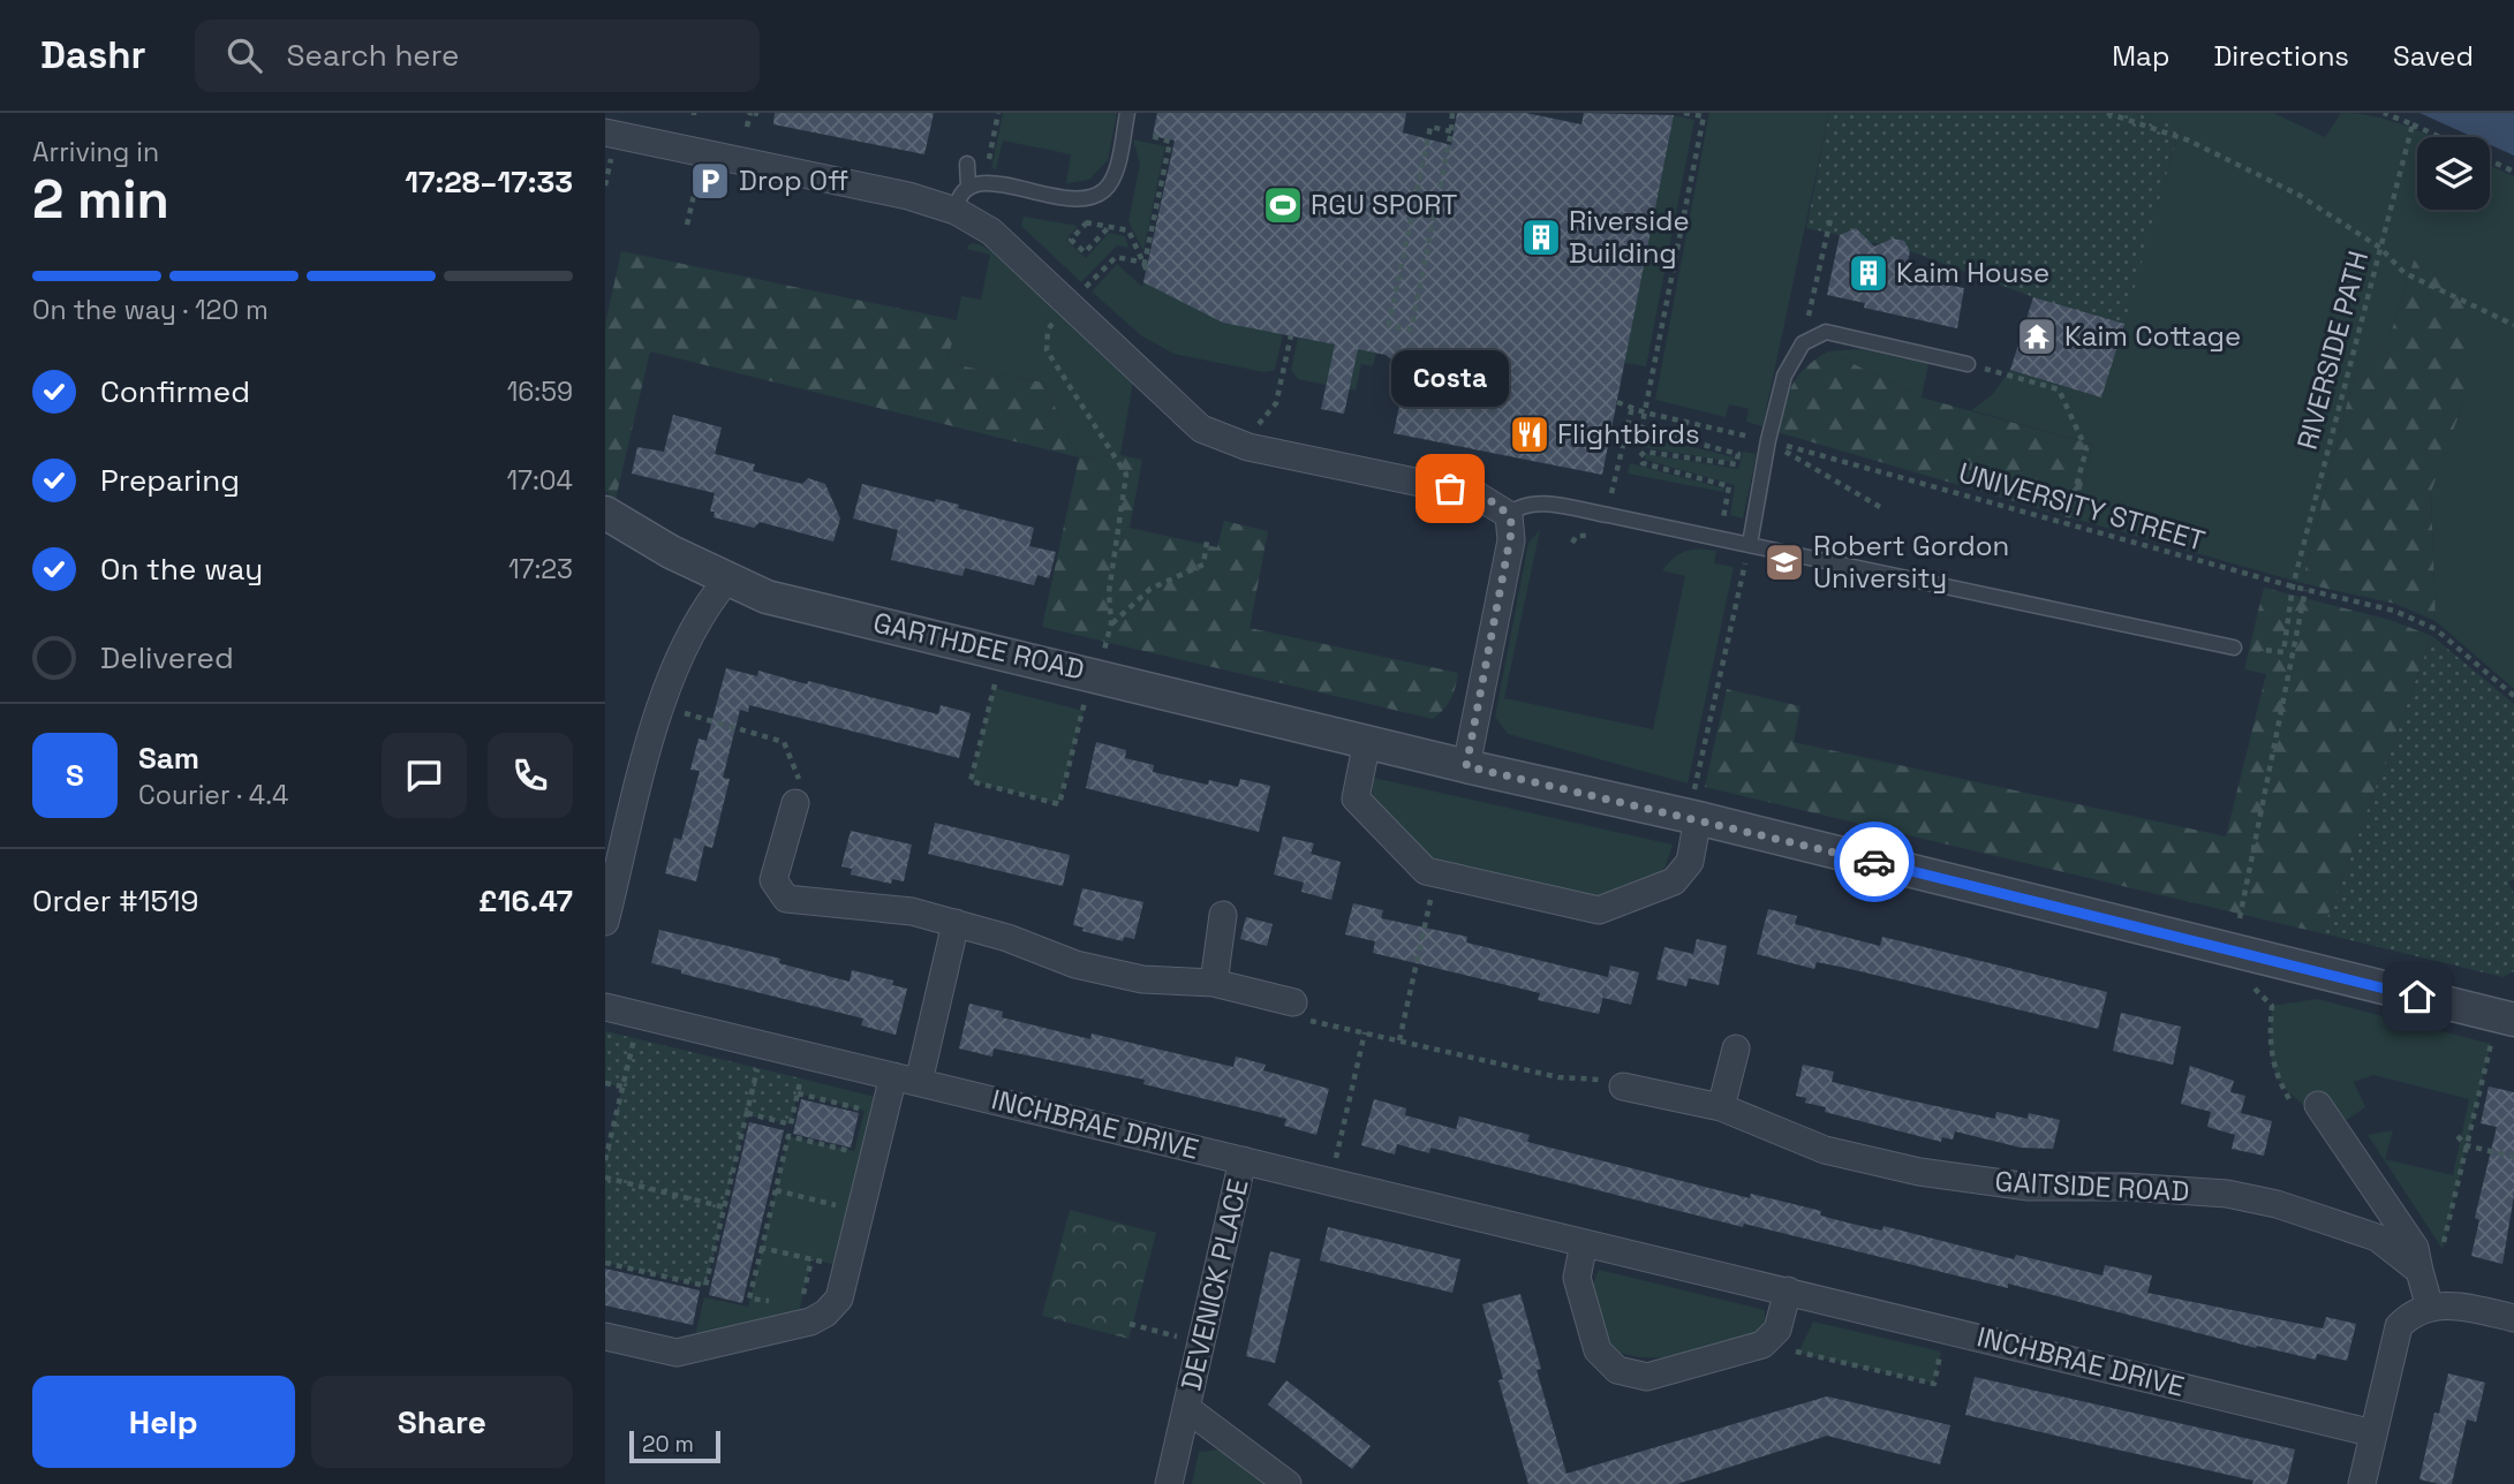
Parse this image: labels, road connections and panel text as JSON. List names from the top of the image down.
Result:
{
  "streets": {
    "street": [
      "GARTHDEE ROAD",
      "INCHBRAE DRIVE",
      "GAITSIDE ROAD",
      "DEVENICK PLACE"
    ],
    "path": ["RIVERSIDE PATH", "UNIVERSITY STREET"]
  },
  "crossings": [
    ["RIVERSIDE PATH", "UNIVERSITY STREET"],
    ["INCHBRAE DRIVE", "DEVENICK PLACE"]
  ],
  "places": {
    "parking": ["Drop Off"],
    "sports": ["RGU SPORT"],
    "building": ["Riverside Building", "Kaim House"],
    "temple": ["Kaim Cottage"],
    "restaurant": ["Flightbirds"],
    "other": ["Costa"],
    "school or university": ["Robert Gordon University"]
  },
  "scale_bar": "20 m",
  "page": {
    "header": "Dashr",
    "search": "Search here",
    "nav": ["Map", "Directions", "Saved"],
    "heading": ["2 min", "Arriving in", "17:28–17:33"],
    "panel": [
      "Sam",
      "Courier · 4.4",
      "Order #1519",
      "£16.47"
    ],
    "bar": "On the way · 120 m",
    "list": [
      ["Confirmed", "16:59"],
      ["Preparing", "17:04"],
      ["On the way", "17:23"],
      "Delivered"
    ],
    "bubble": "Costa",
    "round": "S",
    "buttons": ["Help", "Share"],
    "scale": "20 m"
  }
}
